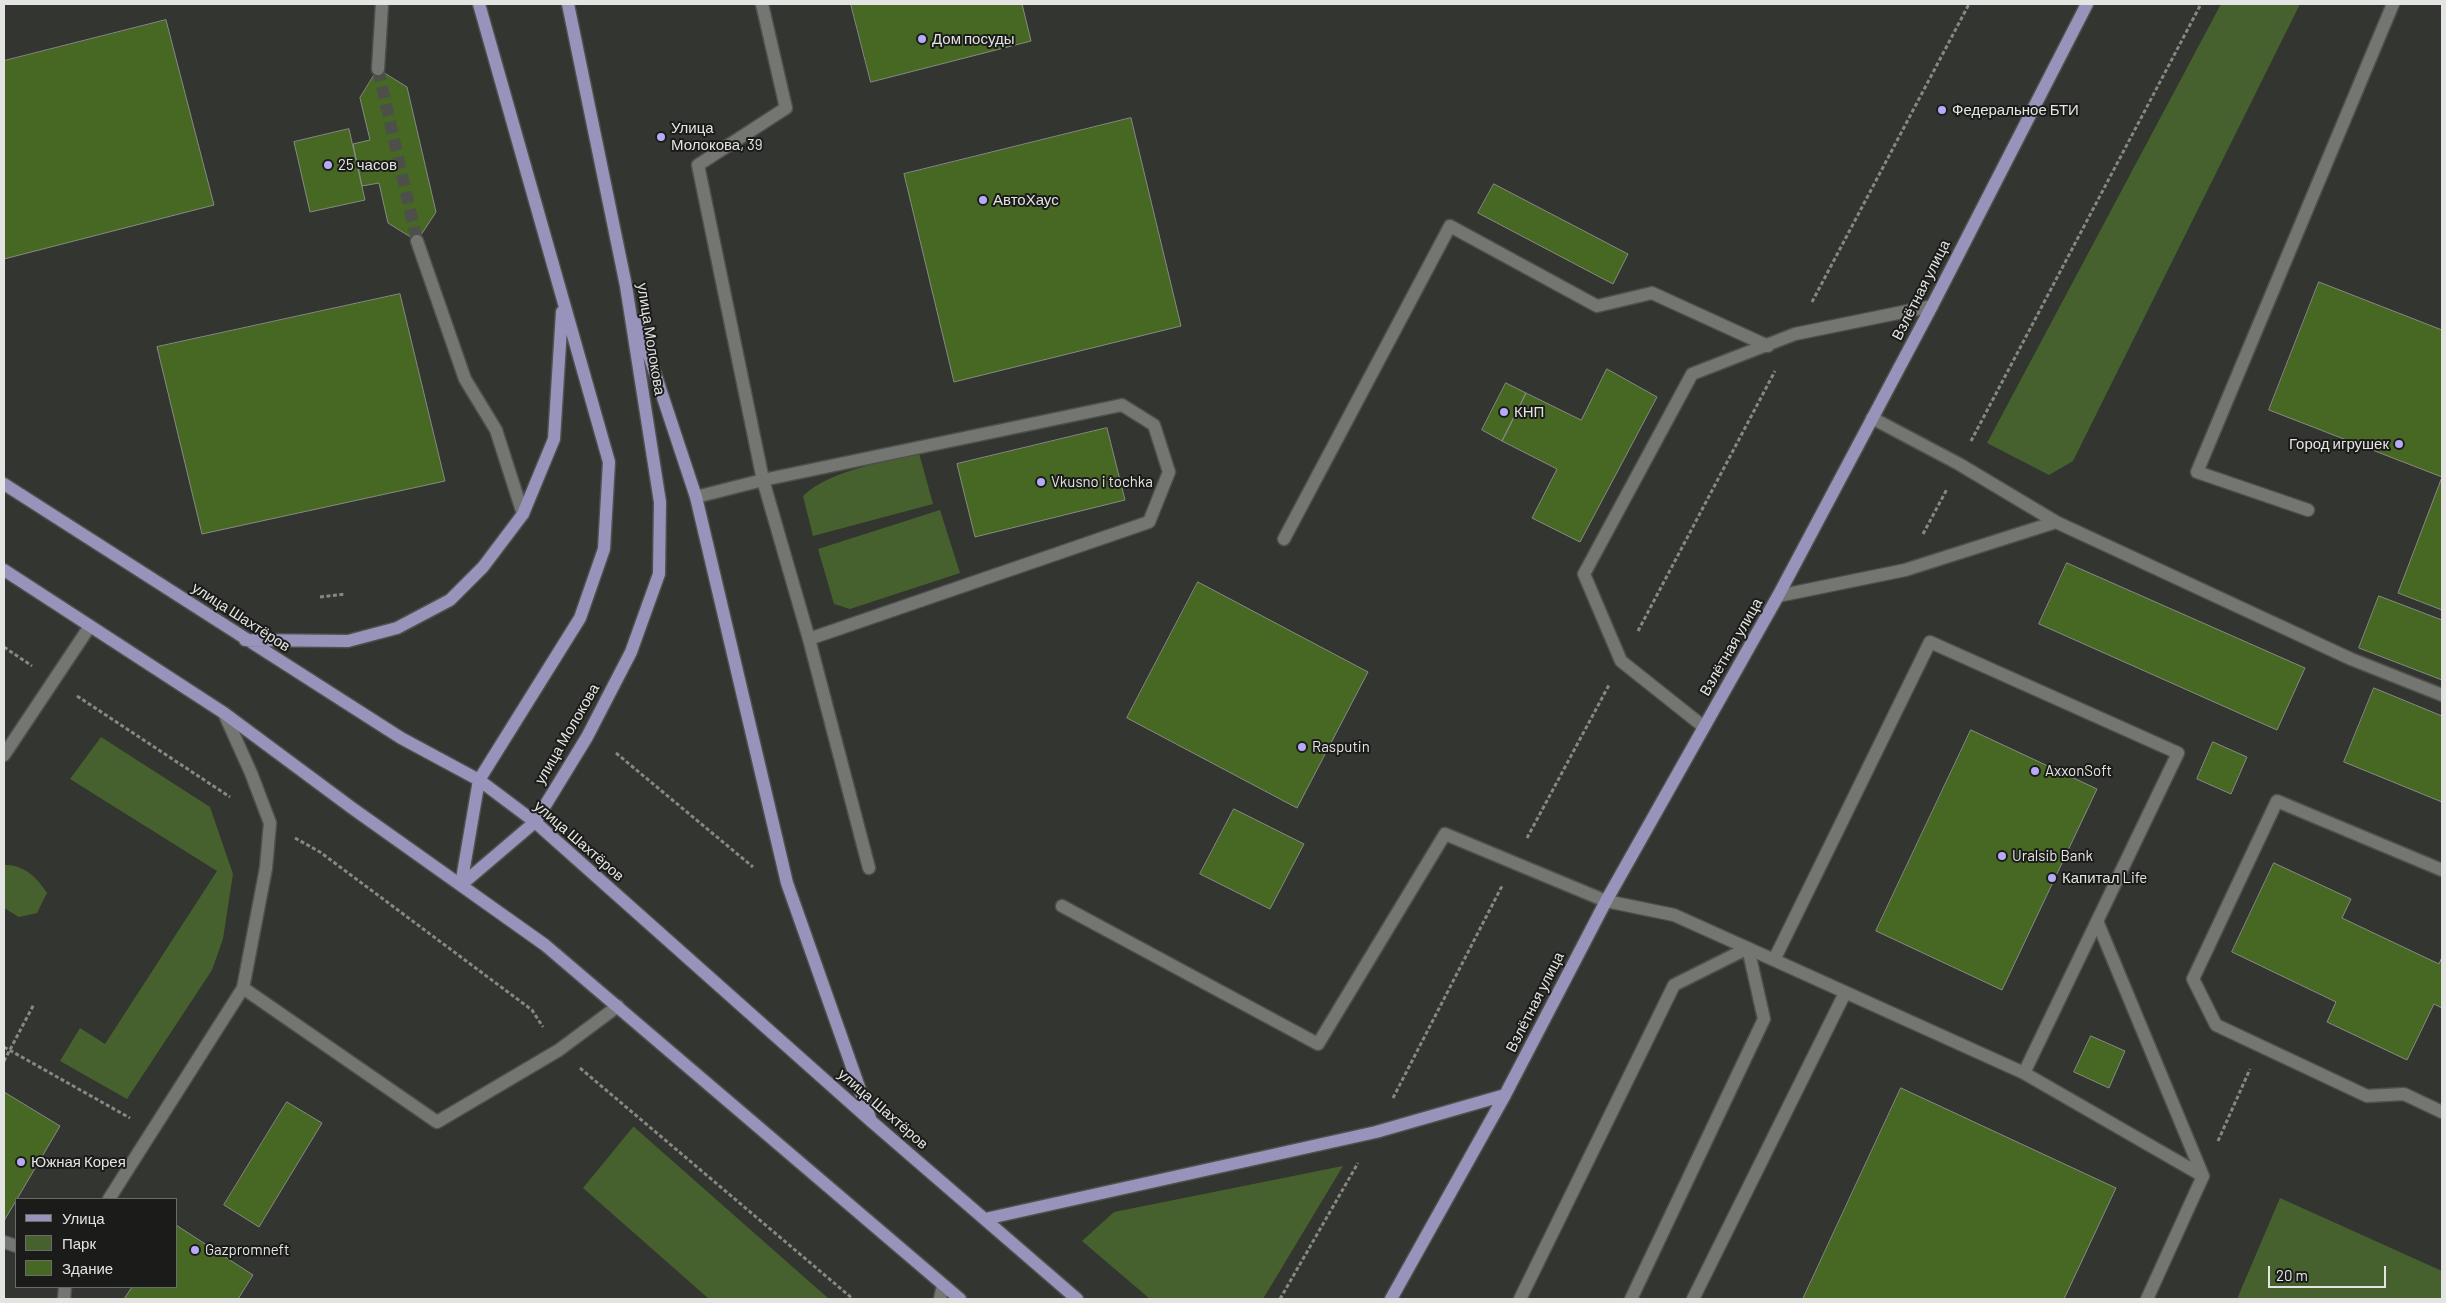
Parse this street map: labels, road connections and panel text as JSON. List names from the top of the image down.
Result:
{
  "streets": {
    "main road": ["Взлётная улица", "улица Молокова", "улица Шахтёров"]
  },
  "crossings": [
    ["улица Молокова", "улица Шахтёров"]
  ],
  "places": [
    "Дом посуды",
    "Федеральное БТИ",
    "Улица Молокова, 39",
    "25 часов",
    "АвтоХаус",
    "КНП",
    "Город игрушек",
    "Vkusno i tochka",
    "Rasputin",
    "AxxonSoft",
    "Uralsib Bank",
    "Капитал Life",
    "Южная Корея",
    "Gazpromneft"
  ],
  "legend": ["Улица", "Парк", "Здание"],
  "scale_bar": "20 m"
}
